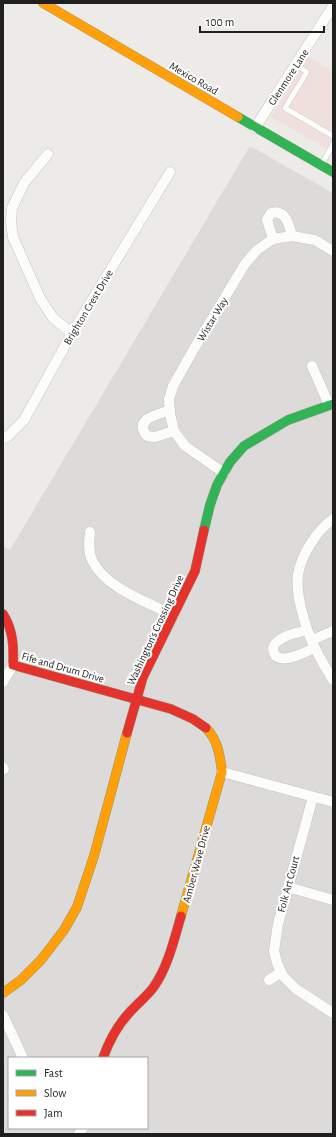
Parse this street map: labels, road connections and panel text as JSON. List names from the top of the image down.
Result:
{
  "streets": {
    "street": [
      "Glenmore Lane",
      "Mexico Road",
      "Brighton Crest Drive",
      "Wistar Way",
      "Washington's Crossing Drive",
      "Fife and Drum Drive",
      "Amber Wave Drive",
      "Folk Art Court"
    ]
  },
  "crossings": [
    ["Glenmore Lane", "Mexico Road"],
    ["Wistar Way", "Washington's Crossing Drive"],
    ["Washington's Crossing Drive", "Fife and Drum Drive"],
    ["Washington's Crossing Drive", "Amber Wave Drive"],
    ["Fife and Drum Drive", "Amber Wave Drive"]
  ],
  "legend": ["Fast", "Slow", "Jam"],
  "scale_bar": "100 m"
}
